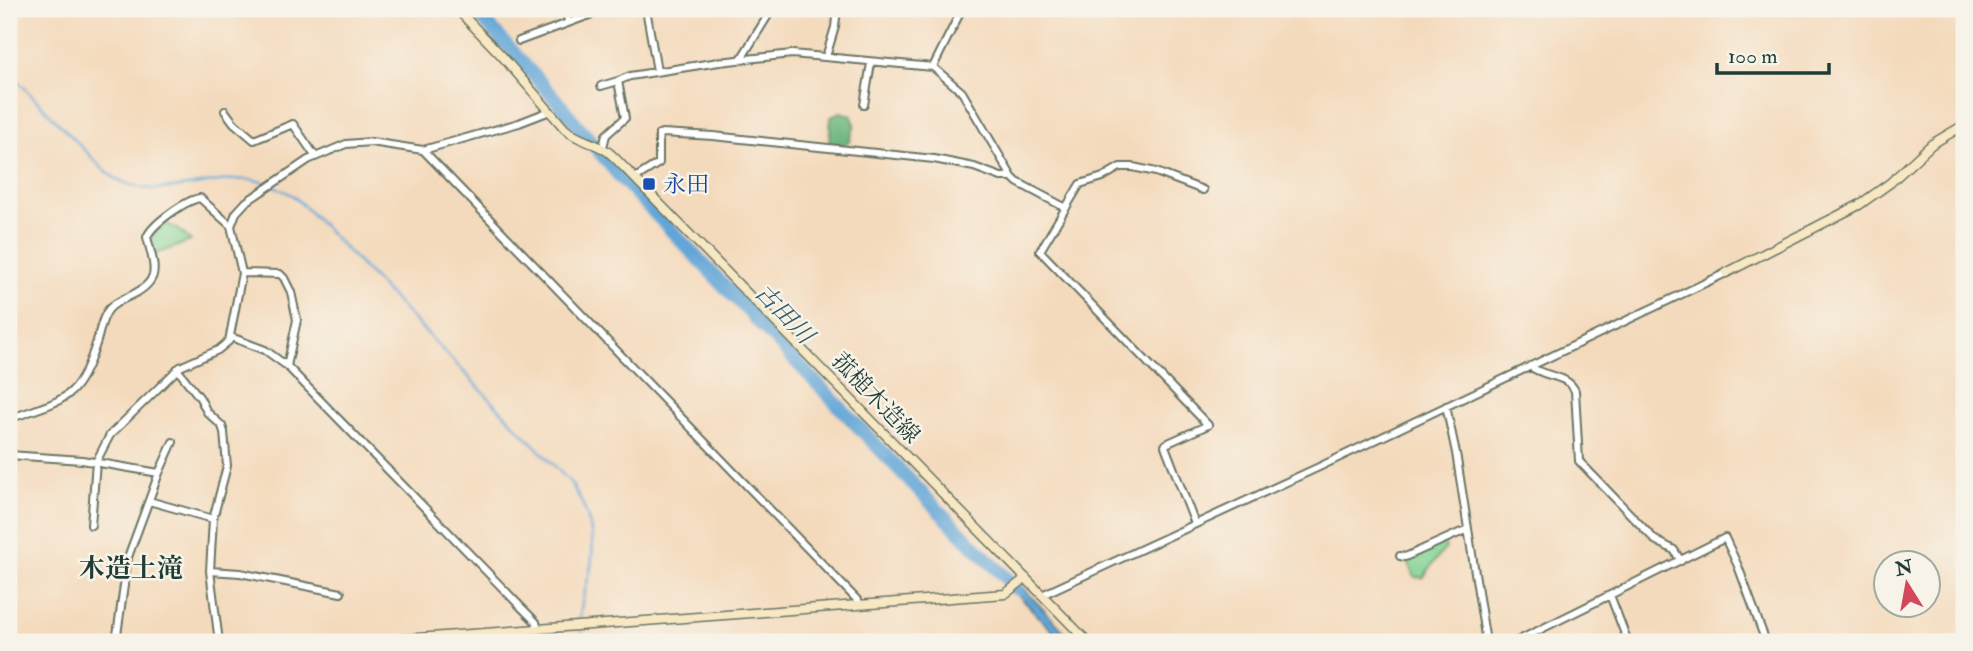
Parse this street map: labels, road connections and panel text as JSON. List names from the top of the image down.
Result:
{
  "streets": {
    "street": ["菰槌木造線"]
  },
  "districts": ["木造土滝"],
  "water": ["古田川"],
  "places": {
    "transit": ["永田"]
  },
  "scale_bar": "100 m",
  "north": "top"
}
